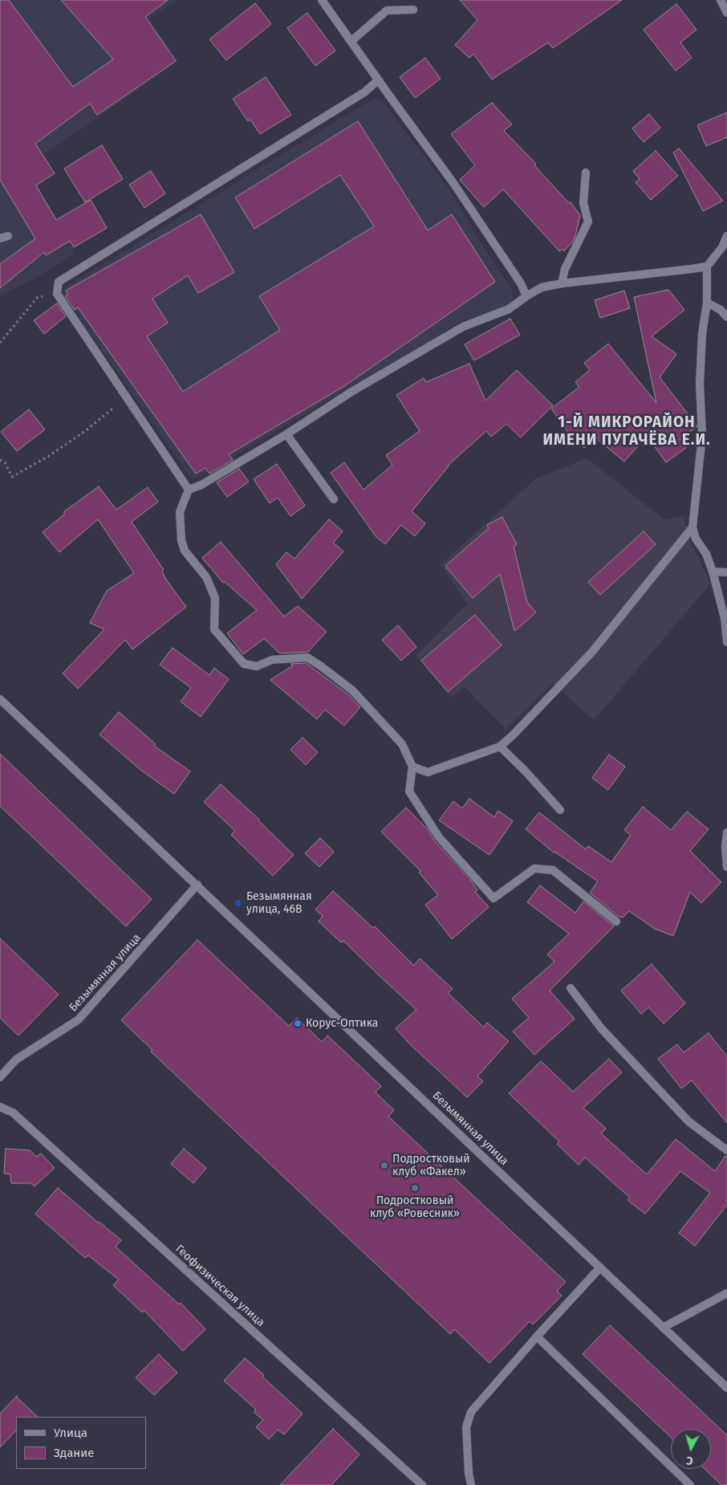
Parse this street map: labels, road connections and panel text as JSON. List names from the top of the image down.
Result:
{
  "streets": {
    "street": ["Безымянная улица", "Геофизическая улица"]
  },
  "districts": ["1-Й МИКРОРАЙОН ИМЕНИ ПУГАЧЁВА Е.И."],
  "places": [
    "Безымянная улица, 46В",
    "Корус-Оптика",
    "Подростковый клуб «Факел»",
    "Подростковый клуб «Ровесник»"
  ],
  "legend": ["Улица", "Здание"],
  "north": "bottom"
}
